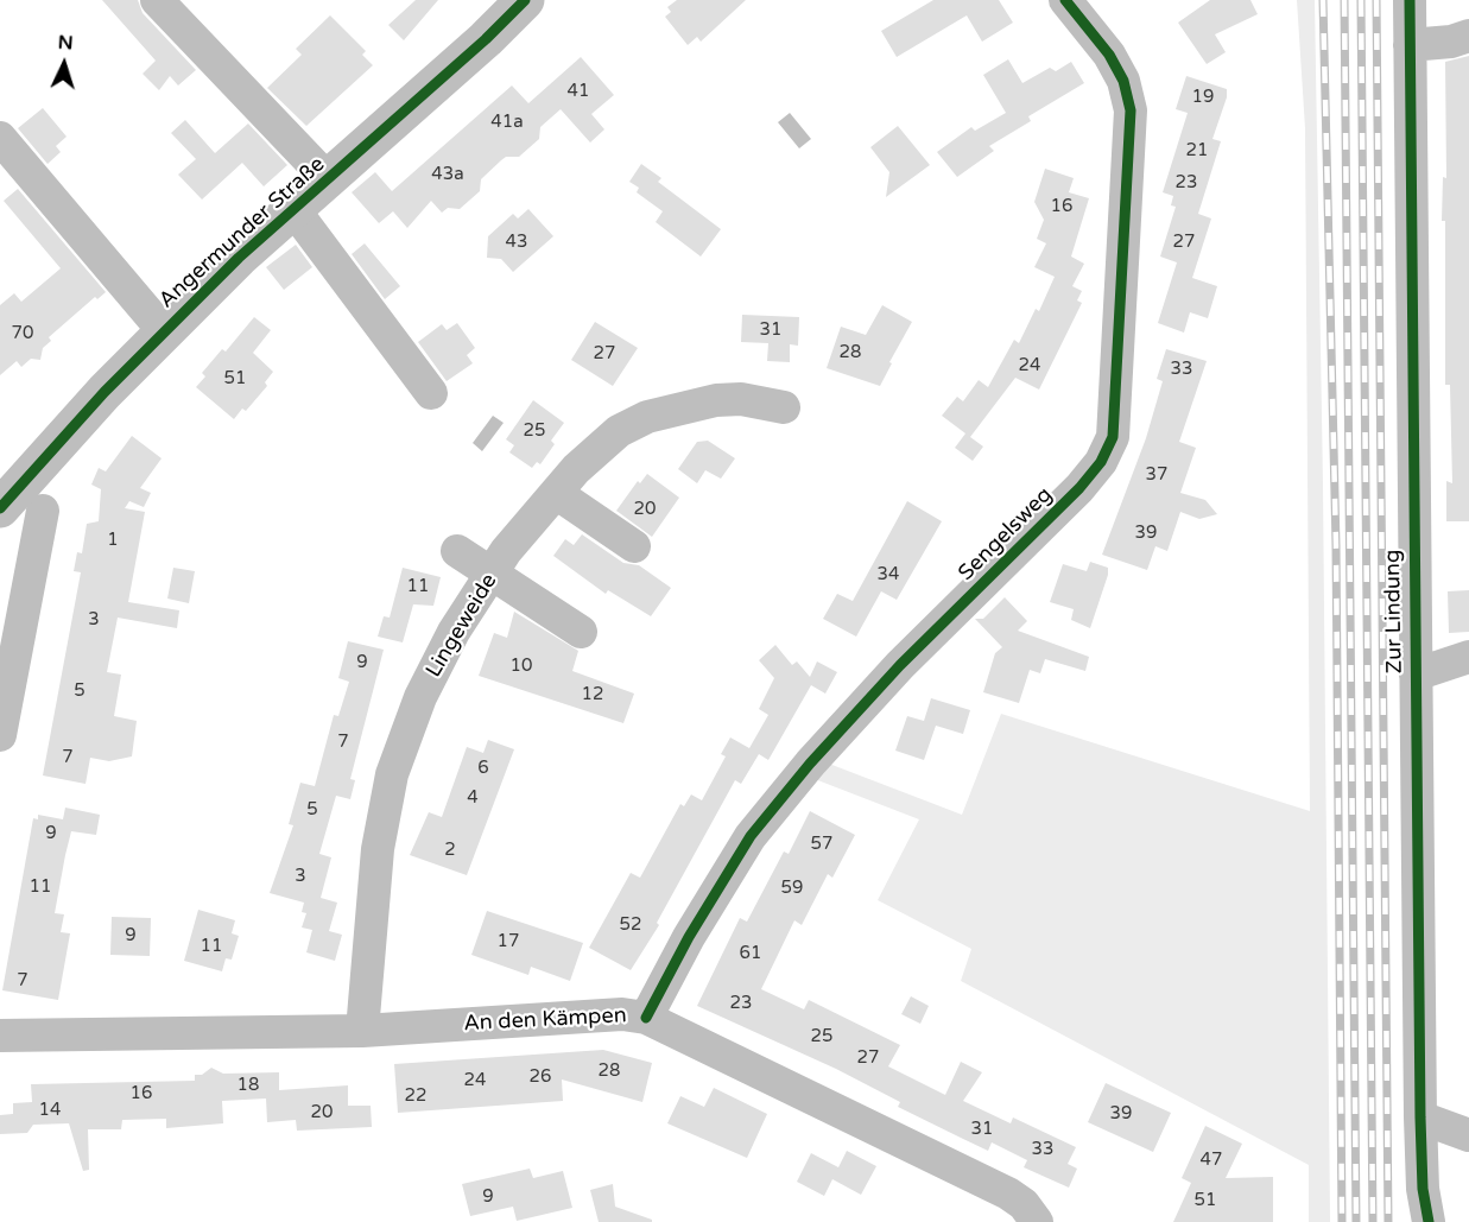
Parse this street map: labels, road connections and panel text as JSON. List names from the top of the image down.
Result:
{
  "streets": {
    "main road": ["Angermunder Straße"],
    "street": [
      "Sengelsweg",
      "Zur Lindung",
      "Lingeweide",
      "An den Kämpen"
    ]
  },
  "crossings": [
    ["Sengelsweg", "An den Kämpen"],
    ["Lingeweide", "An den Kämpen"]
  ],
  "house_numbers": [
    "41",
    "19",
    "41a",
    "21",
    "43a",
    "23",
    "16",
    "43",
    "27",
    "31",
    "70",
    "28",
    "27",
    "24",
    "33",
    "51",
    "25",
    "37",
    "20",
    "39",
    "1",
    "34",
    "11",
    "3",
    "9",
    "10",
    "5",
    "12",
    "7",
    "7",
    "6",
    "4",
    "5",
    "9",
    "57",
    "2",
    "3",
    "11",
    "59",
    "52",
    "9",
    "17",
    "11",
    "61",
    "7",
    "23",
    "25",
    "27",
    "28",
    "26",
    "24",
    "18",
    "16",
    "22",
    "14",
    "20",
    "39",
    "31",
    "33",
    "47",
    "9",
    "51"
  ],
  "north": "top"
}
